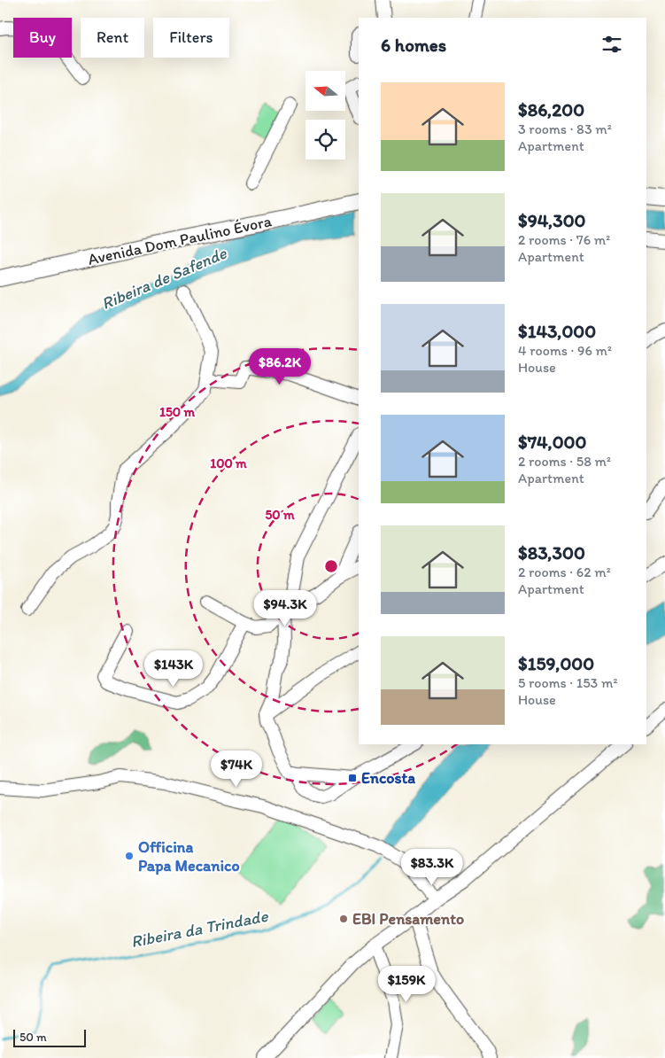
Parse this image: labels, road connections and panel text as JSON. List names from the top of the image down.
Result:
{
  "streets": {
    "main road": ["Avenida Dom Paulino Évora"]
  },
  "water": ["Ribeira de Safende", "Ribeira da Trindade"],
  "places": {
    "transit": ["Encosta"],
    "other": ["Officina Papa Mecanico", "EBI Pensamento"]
  },
  "scale_bar": "50 m",
  "north": "left",
  "page": {
    "chip": ["Buy", "Rent", "Filters"],
    "heading": "6 homes",
    "list": [
      {
        "name": "$86,200",
        "note": "3 rooms · 83 m² · Apartment"
      },
      {
        "name": "$94,300",
        "note": "2 rooms · 76 m² · Apartment"
      },
      {
        "name": "$143,000",
        "note": "4 rooms · 96 m² · House"
      },
      {
        "name": "$74,000",
        "note": "2 rooms · 58 m² · Apartment"
      },
      {
        "name": "$83,300",
        "note": "2 rooms · 62 m² · Apartment"
      },
      {
        "name": "$159,000",
        "note": "5 rooms · 153 m² · House"
      }
    ],
    "price": [
      "$86.2K",
      "$94.3K",
      "$143K",
      "$74K",
      "$83.3K",
      "$159K"
    ],
    "scale": "50 m"
  },
  "rings": ["150 m", "100 m", "50 m"]
}
